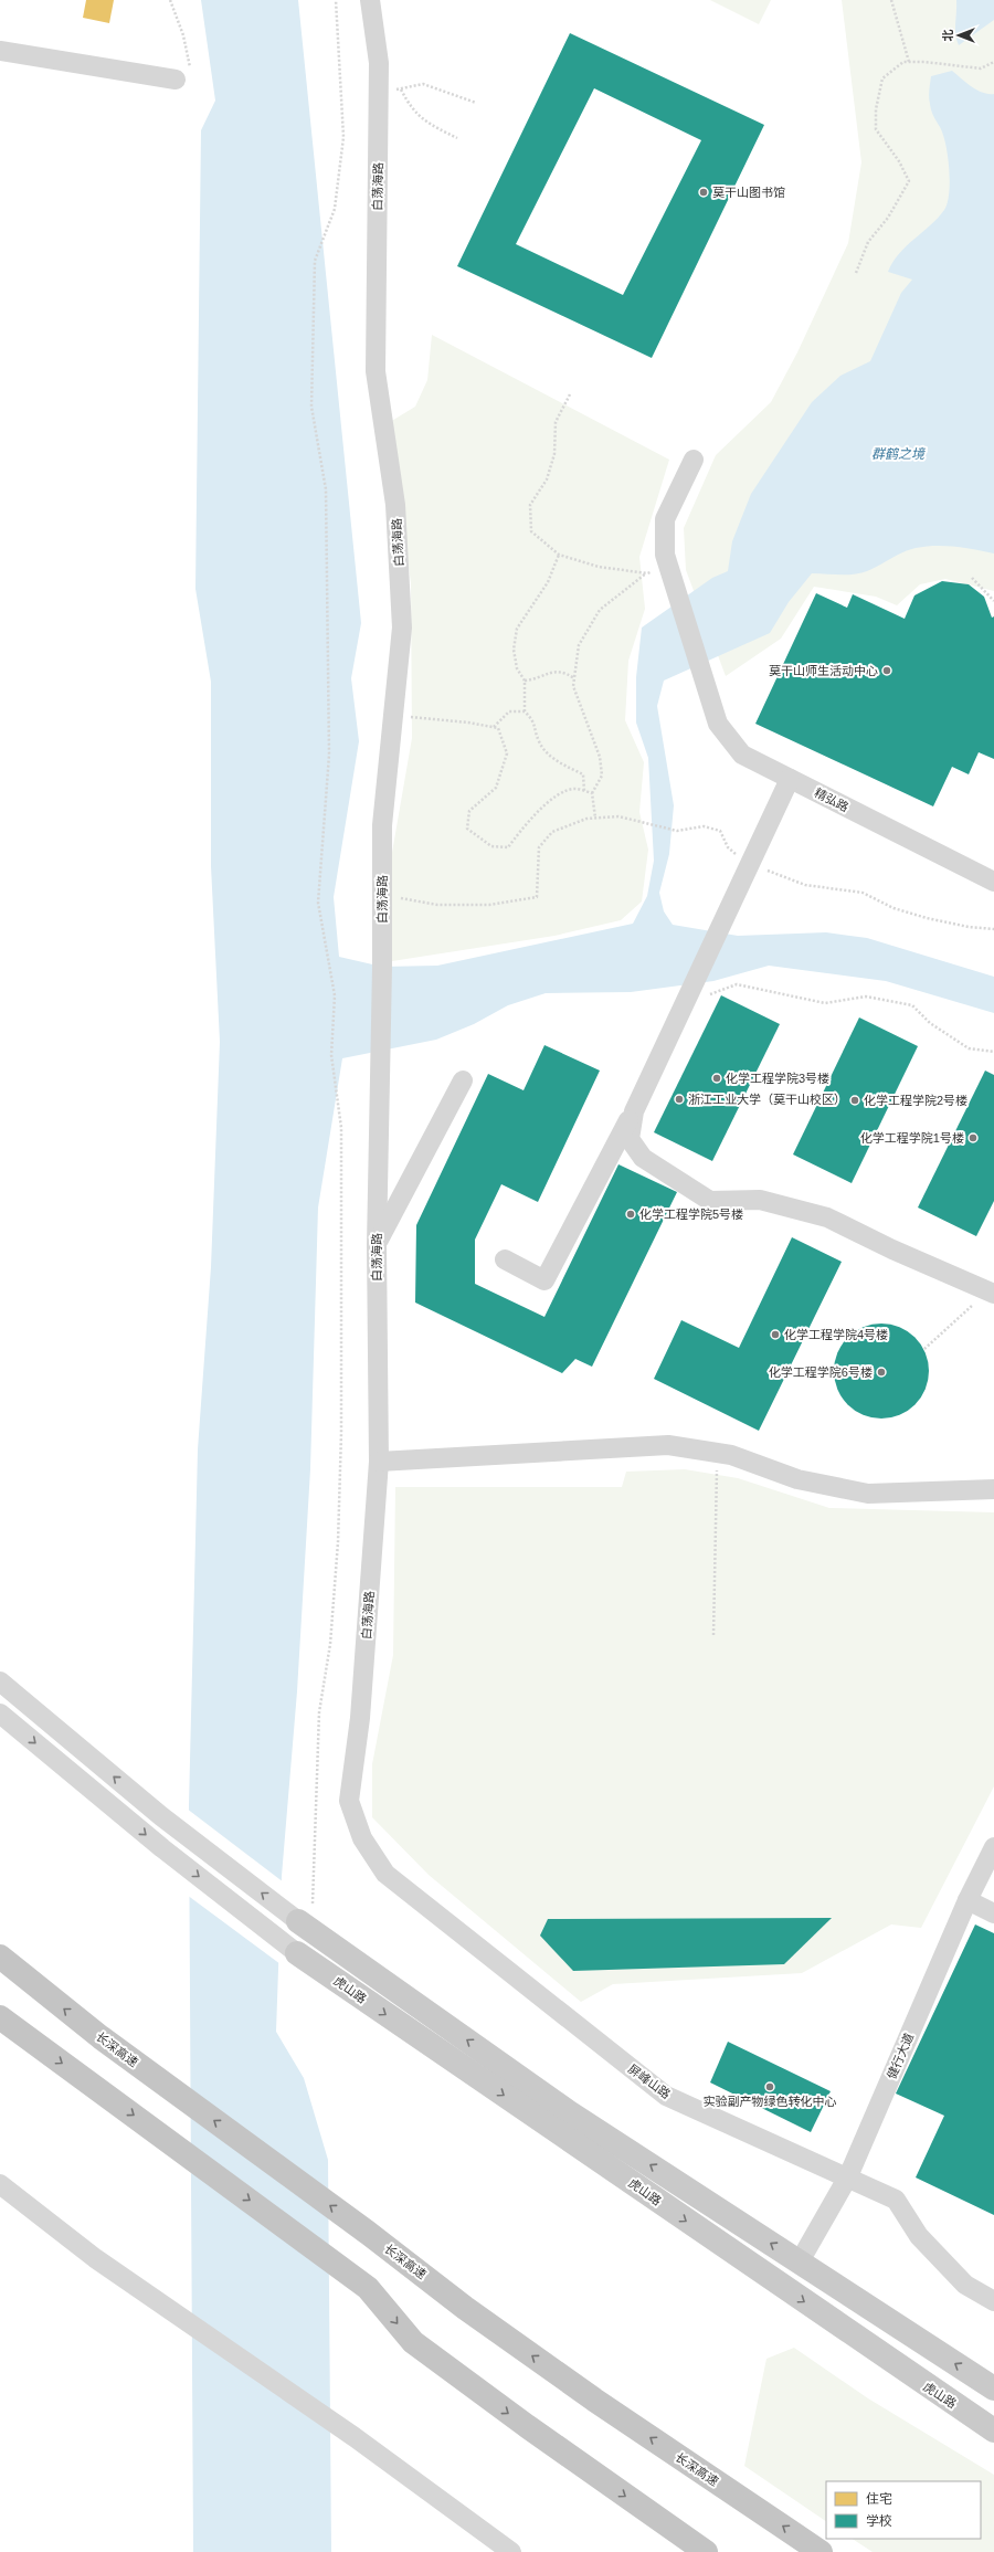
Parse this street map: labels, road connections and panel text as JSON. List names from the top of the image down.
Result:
{
  "streets": {
    "highway": ["长深高速"],
    "main road": ["虎山路"],
    "street": [
      "白荡海路",
      "精弘路",
      "健行大道",
      "屏峰山路"
    ]
  },
  "crossings": [
    ["白荡海路", "屏峰山路"],
    ["虎山路", "健行大道"],
    ["健行大道", "屏峰山路"]
  ],
  "water": ["群鹤之境"],
  "places": [
    "莫干山图书馆",
    "莫干山师生活动中心",
    "化学工程学院3号楼",
    "浙江工业大学（莫干山校区）",
    "化学工程学院2号楼",
    "化学工程学院1号楼",
    "化学工程学院5号楼",
    "化学工程学院4号楼",
    "化学工程学院6号楼",
    "实验副产物绿色转化中心"
  ],
  "legend": ["住宅", "学校"],
  "north": "left"
}
